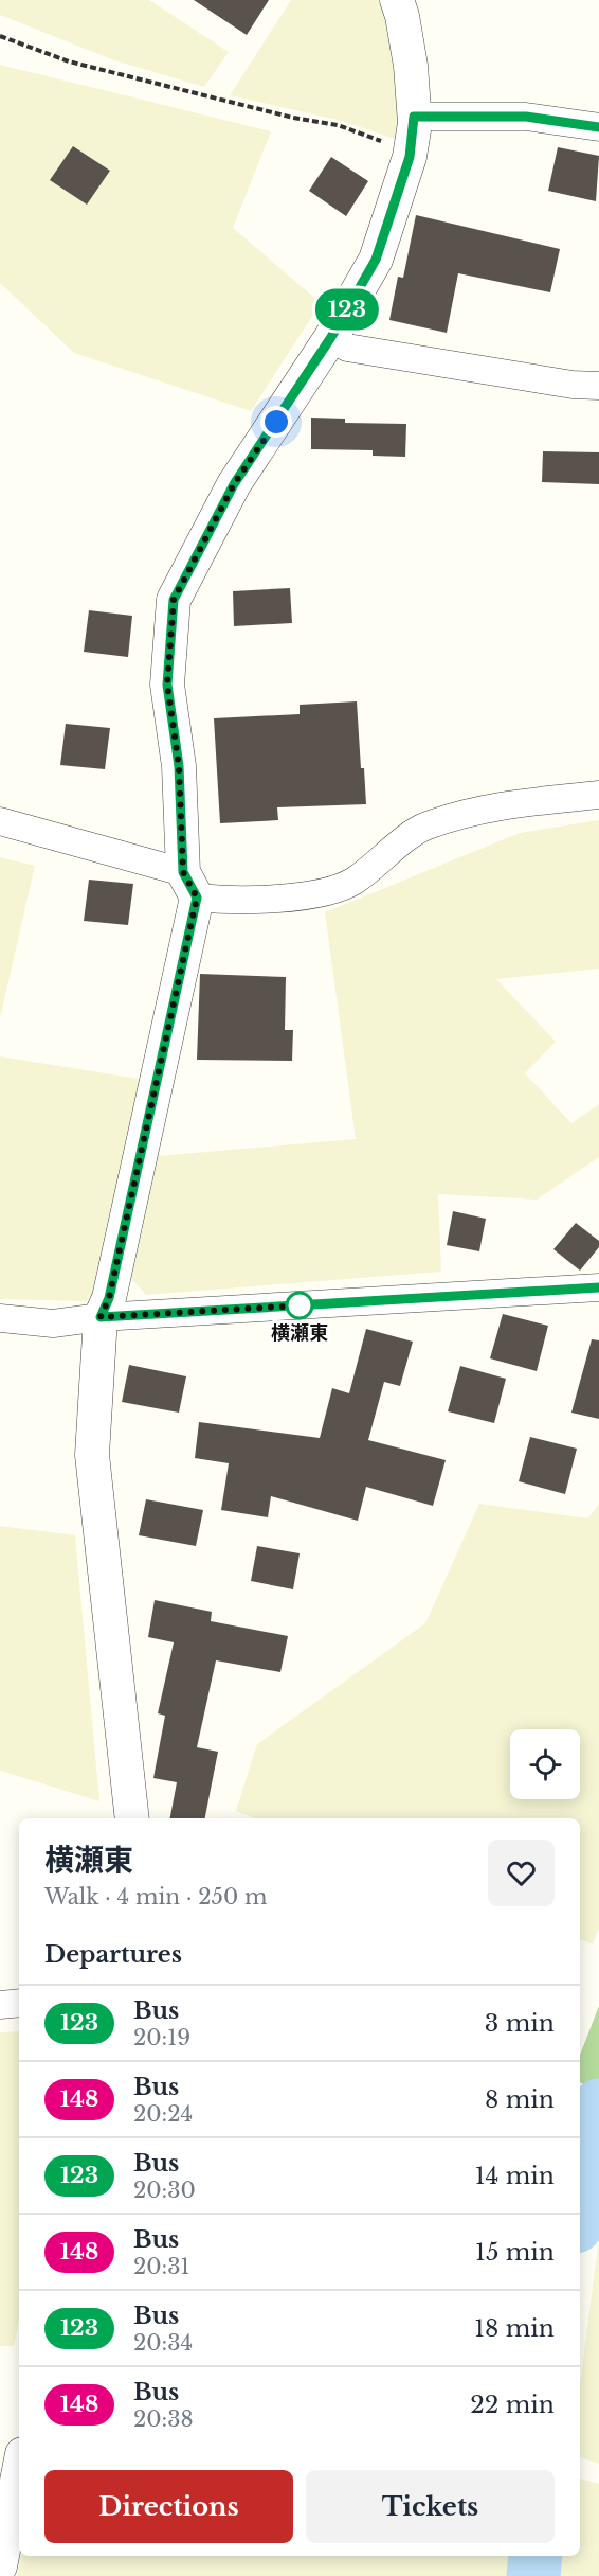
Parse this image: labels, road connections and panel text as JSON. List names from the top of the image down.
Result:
{
  "places": ["横瀬東"],
  "lines": ["bus line 123"],
  "page": {
    "on_map": "123",
    "heading": [
      ["横瀬東", "Walk · 4 min · 250 m"],
      "Departures"
    ],
    "list": [
      {
        "mark": "123",
        "name": "Bus",
        "note": "20:19",
        "value": "3 min"
      },
      {
        "mark": "148",
        "name": "Bus",
        "note": "20:24",
        "value": "8 min"
      },
      {
        "mark": "123",
        "name": "Bus",
        "note": "20:30",
        "value": "14 min"
      },
      {
        "mark": "148",
        "name": "Bus",
        "note": "20:31",
        "value": "15 min"
      },
      {
        "mark": "123",
        "name": "Bus",
        "note": "20:34",
        "value": "18 min"
      },
      {
        "mark": "148",
        "name": "Bus",
        "note": "20:38",
        "value": "22 min"
      }
    ],
    "buttons": ["Directions", "Tickets"]
  }
}
